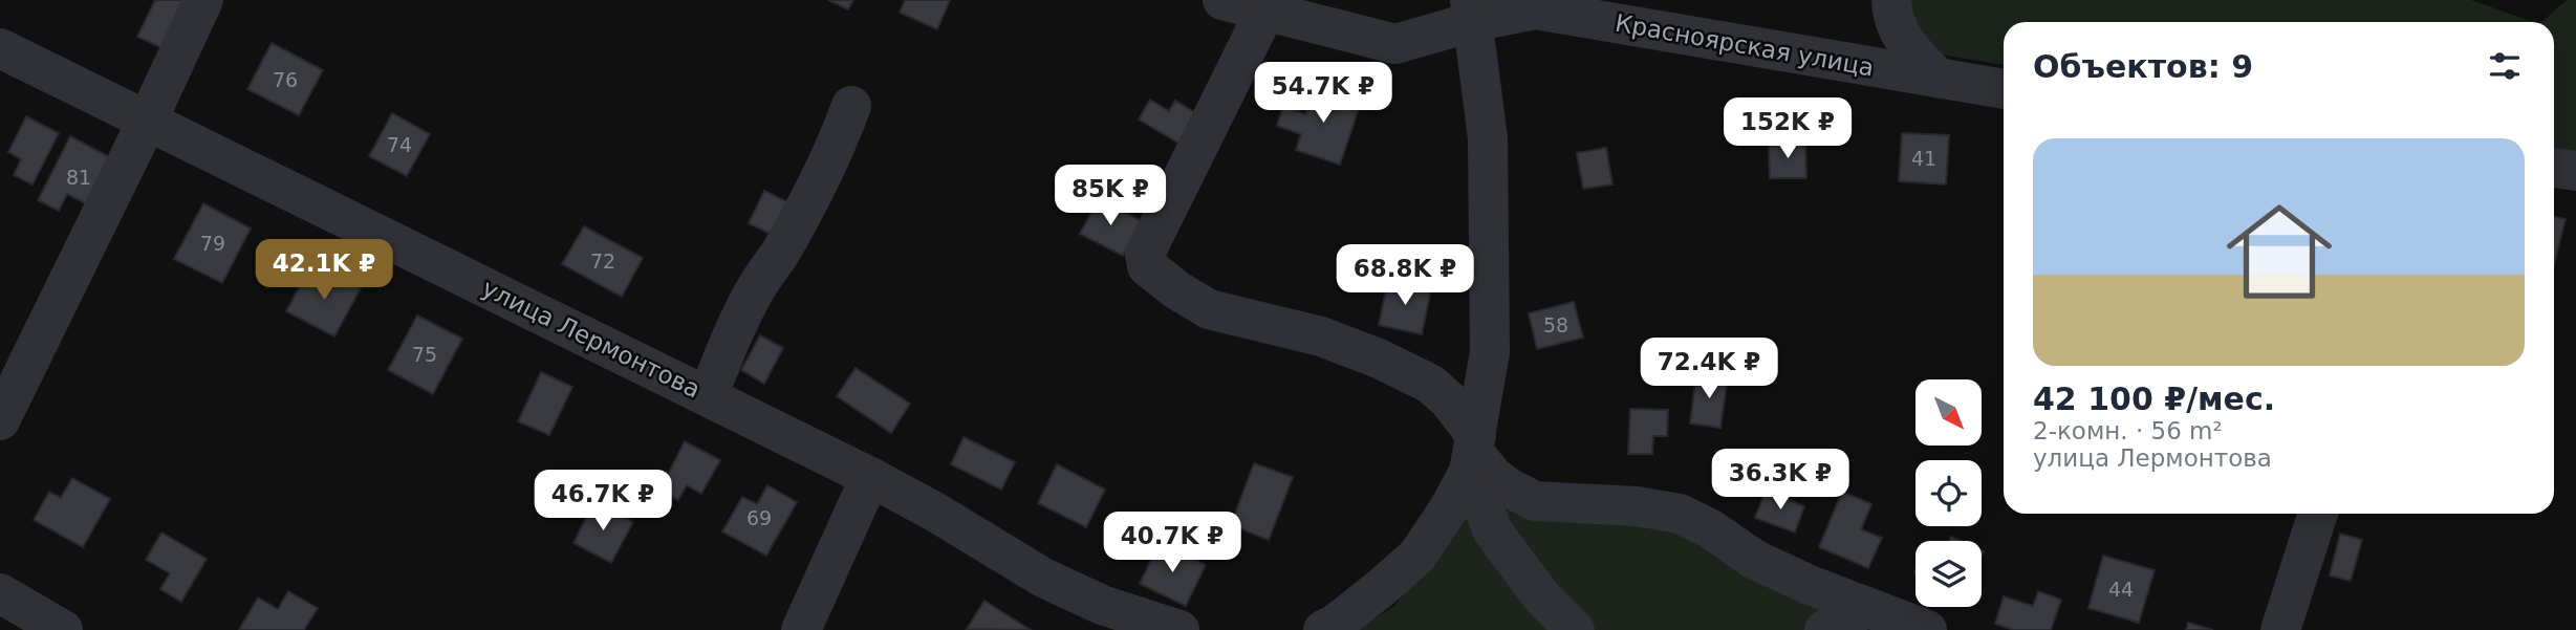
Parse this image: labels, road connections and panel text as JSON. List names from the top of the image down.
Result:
{
  "streets": {
    "street": ["Красноярская улица", "улица Лермонтова"]
  },
  "house_numbers": [
    "76",
    "74",
    "41",
    "81",
    "79",
    "72",
    "58",
    "75",
    "69",
    "44"
  ],
  "north": "bottom right",
  "page": {
    "heading": "Объектов: 9",
    "price": [
      "54.7K ₽",
      "152K ₽",
      "85K ₽",
      "42.1K ₽",
      "68.8K ₽",
      "72.4K ₽",
      "36.3K ₽",
      "46.7K ₽",
      "40.7K ₽"
    ],
    "list": [
      {
        "name": "42 100 ₽/мес.",
        "note": "2-комн. · 56 m² · улица Лермонтова"
      }
    ]
  }
}
